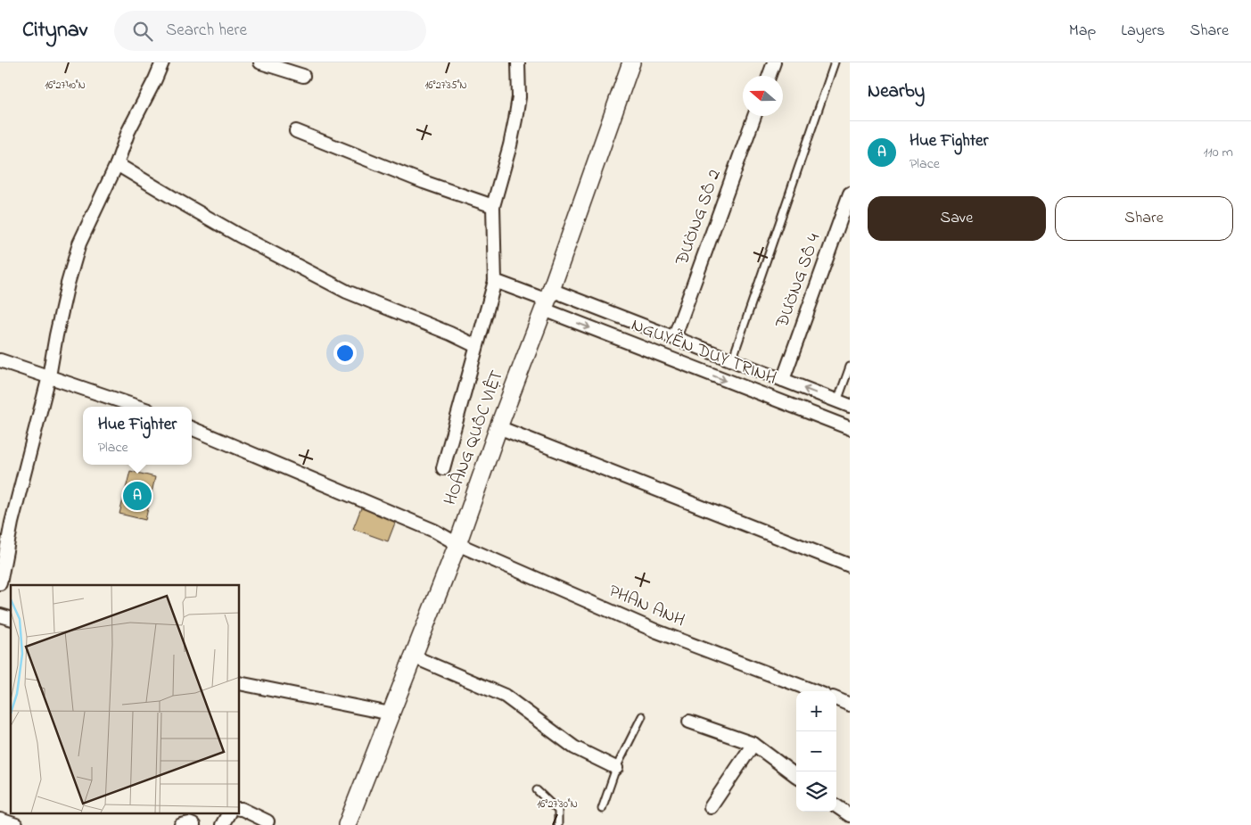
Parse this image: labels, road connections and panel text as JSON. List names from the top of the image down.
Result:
{
  "streets": {
    "street": [
      "ĐƯỜNG SỐ 2",
      "ĐƯỜNG SỐ 4",
      "NGUYỄN DUY TRINH",
      "HOÀNG QUỐC VIỆT",
      "PHAN ANH"
    ]
  },
  "crossings": [
    ["ĐƯỜNG SỐ 2", "NGUYỄN DUY TRINH"],
    ["ĐƯỜNG SỐ 4", "NGUYỄN DUY TRINH"],
    ["NGUYỄN DUY TRINH", "HOÀNG QUỐC VIỆT"],
    ["HOÀNG QUỐC VIỆT", "PHAN ANH"]
  ],
  "north": "left",
  "page": {
    "header": "Citynav",
    "search": "Search here",
    "nav": ["Map", "Layers", "Share"],
    "heading": "Nearby",
    "list": [
      {
        "mark": "A",
        "name": "Hue Fighter",
        "note": "Place",
        "value": "110 m"
      }
    ],
    "buttons": ["Save", "Share"],
    "popup": ["Hue Fighter", "Place"],
    "pins": "A",
    "map_buttons": ["+", "−"]
  },
  "coordinates": ["16°27'40\"N", "16°27'35\"N", "16°27'30\"N"]
}
